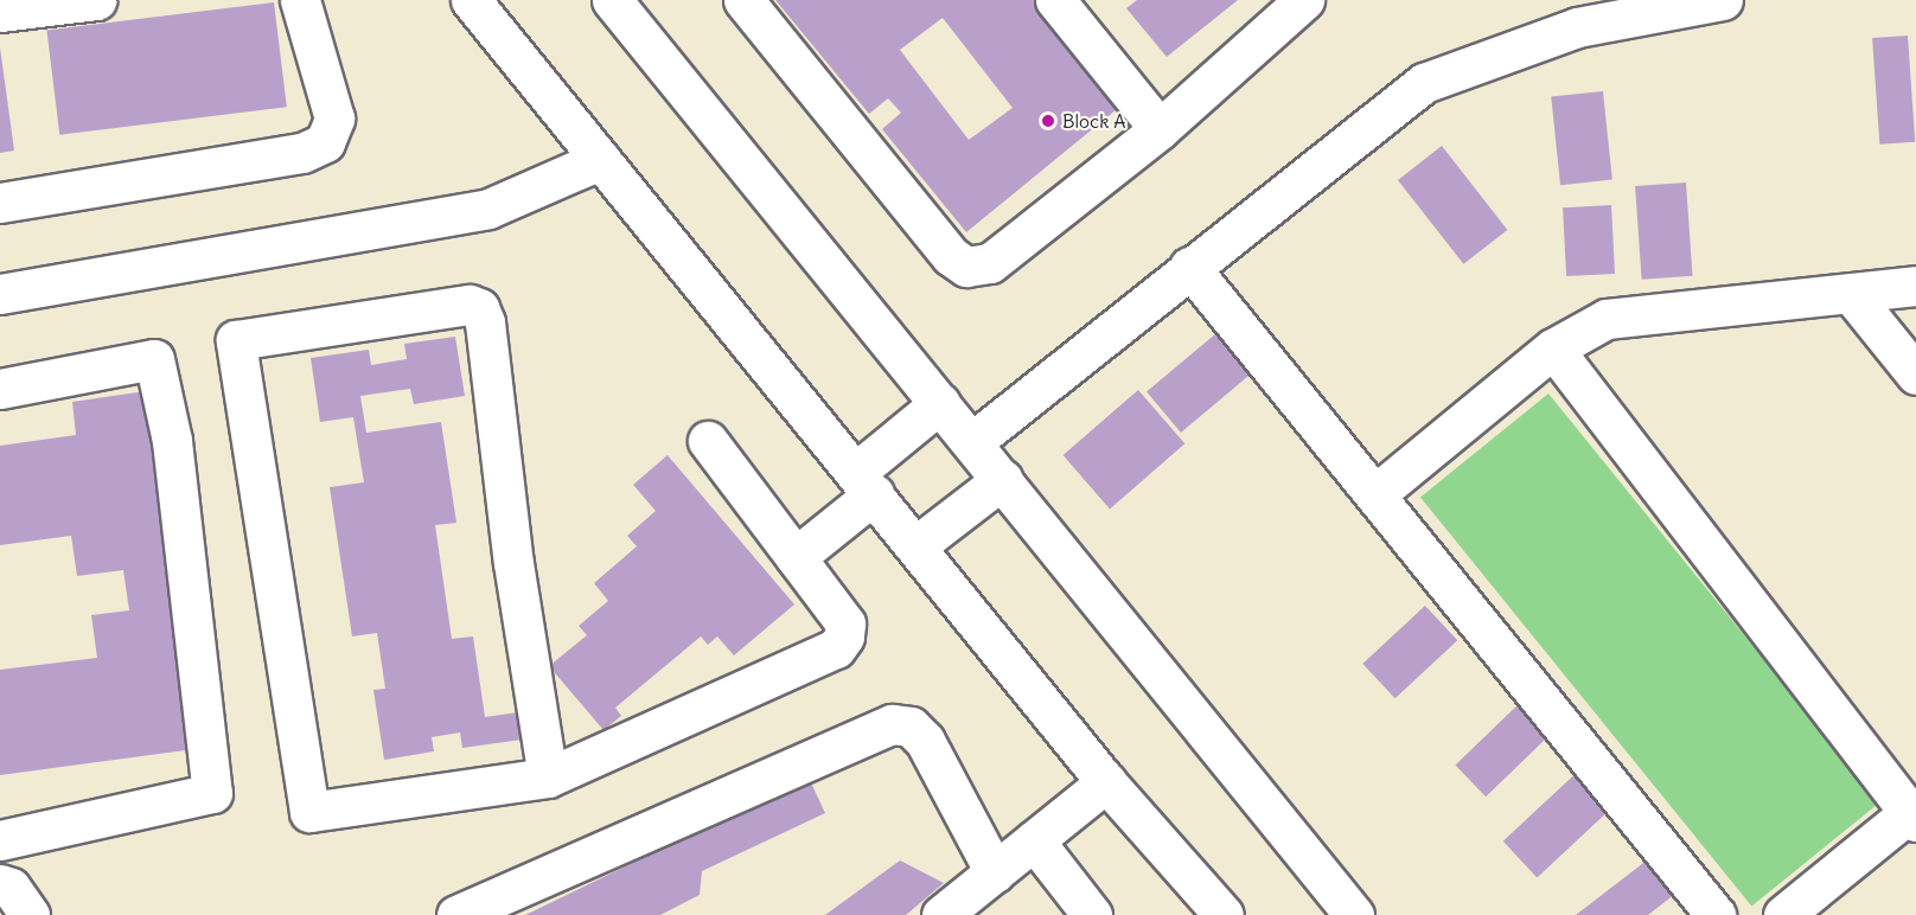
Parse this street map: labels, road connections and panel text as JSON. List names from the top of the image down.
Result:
{
  "places": ["Block A"]
}
